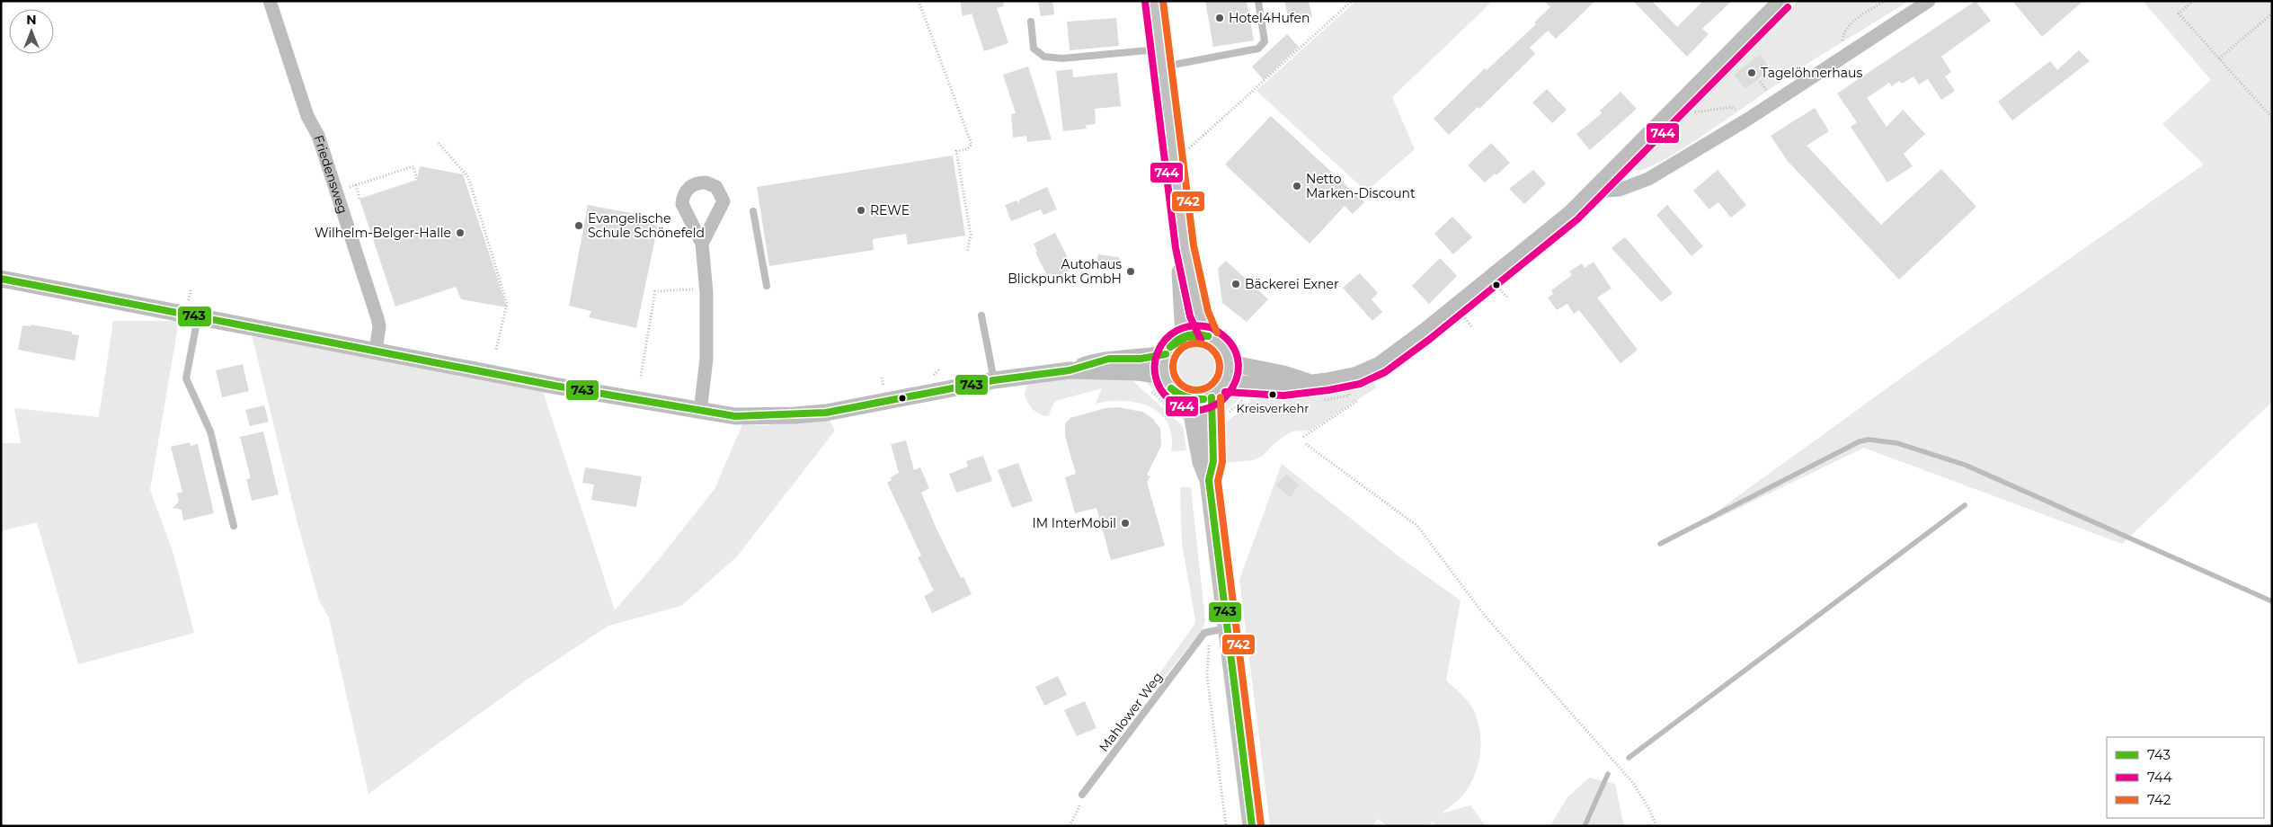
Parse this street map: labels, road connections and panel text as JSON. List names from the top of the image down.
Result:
{
  "streets": {
    "street": ["Friedensweg"],
    "lane": ["Mahlower Weg"]
  },
  "places": [
    "Hotel4Hufen",
    "Tagelöhnerhaus",
    "Netto Marken-Discount",
    "REWE",
    "Evangelische Schule Schönefeld",
    "Wilhelm-Belger-Halle",
    "Autohaus Blickpunkt GmbH",
    "Bäckerei Exner",
    "Kreisverkehr",
    "IM InterMobil"
  ],
  "lines": ["transit line 742", "transit line 744", "transit line 743"],
  "legend": ["743", "744", "742"],
  "north": "top"
}
